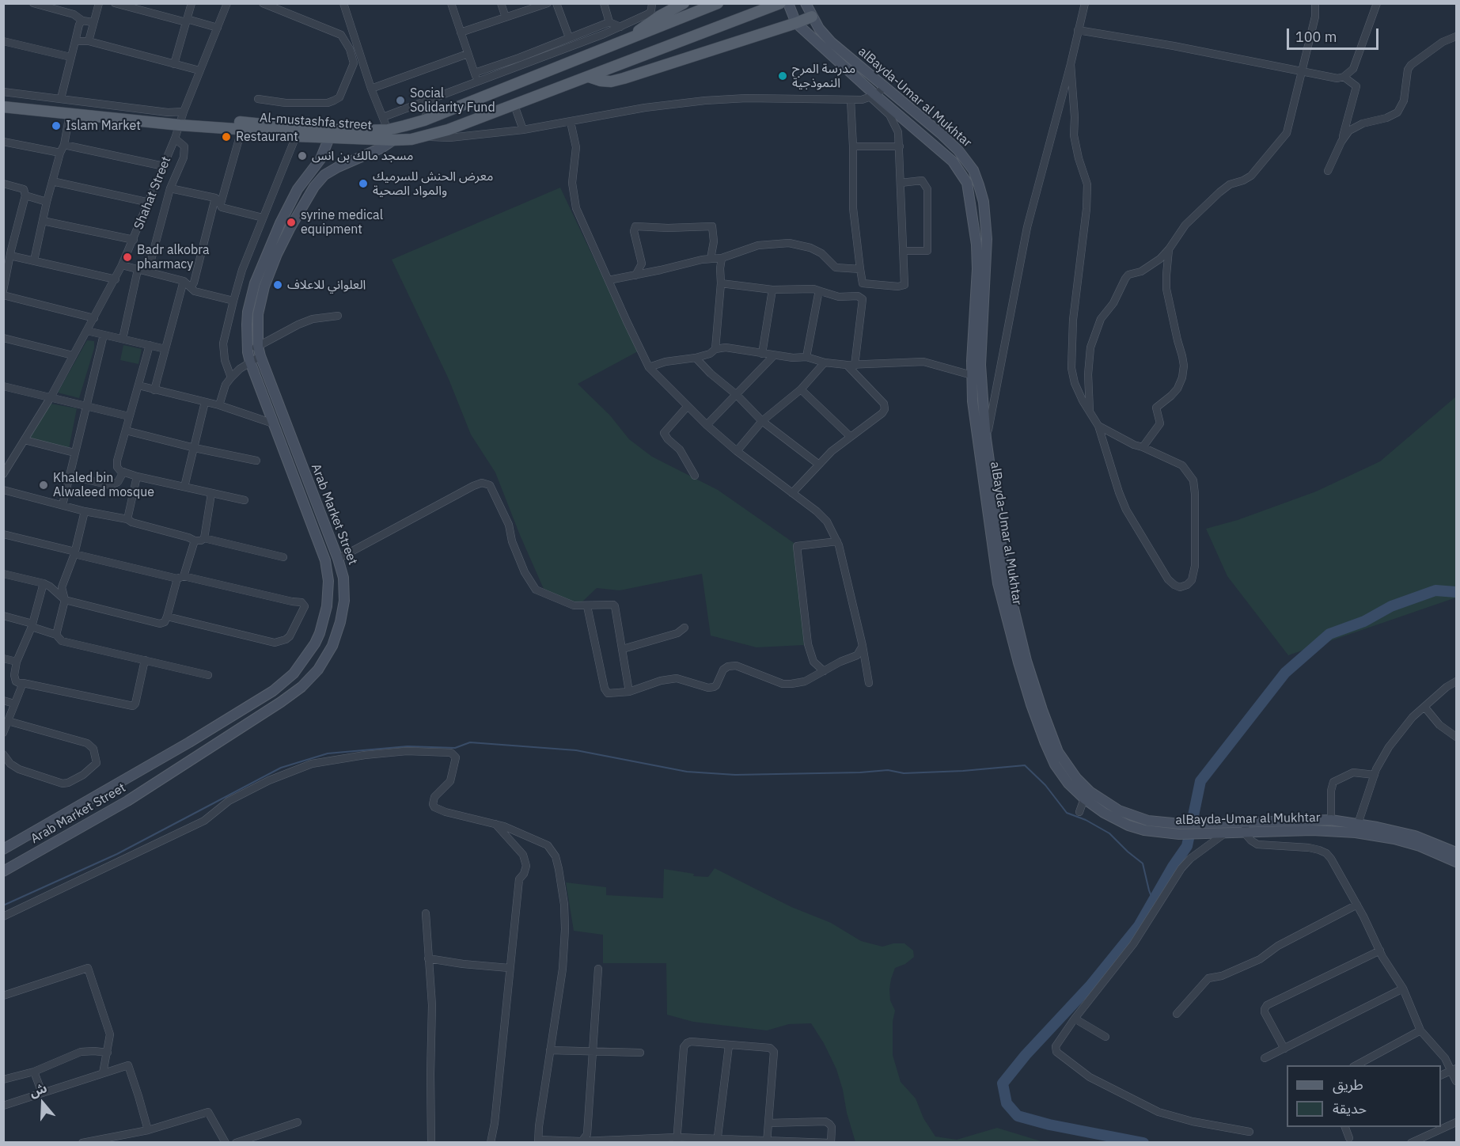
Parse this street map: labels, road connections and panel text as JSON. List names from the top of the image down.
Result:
{
  "streets": {
    "main road": ["alBayda-Umar al Mukhtar", "Al-mustashfa street", "Arab Market Street"],
    "street": ["Shahat Street"]
  },
  "crossings": [
    ["Al-mustashfa street", "Shahat Street"],
    ["Al-mustashfa street", "Arab Market Street"]
  ],
  "places": [
    "مدرسة المرح النموذجية",
    "Social Solidarity Fund",
    "Islam Market",
    "Restaurant",
    "مسجد مالك بن انس",
    "معرض الحنش للسرميك والمواد الصحية",
    "syrine medical equipment",
    "Badr alkobra pharmacy",
    "العلواني للاعلاف",
    "Khaled bin Alwaleed mosque"
  ],
  "legend": ["طريق", "حديقة"],
  "scale_bar": "100 m",
  "north": "top"
}
